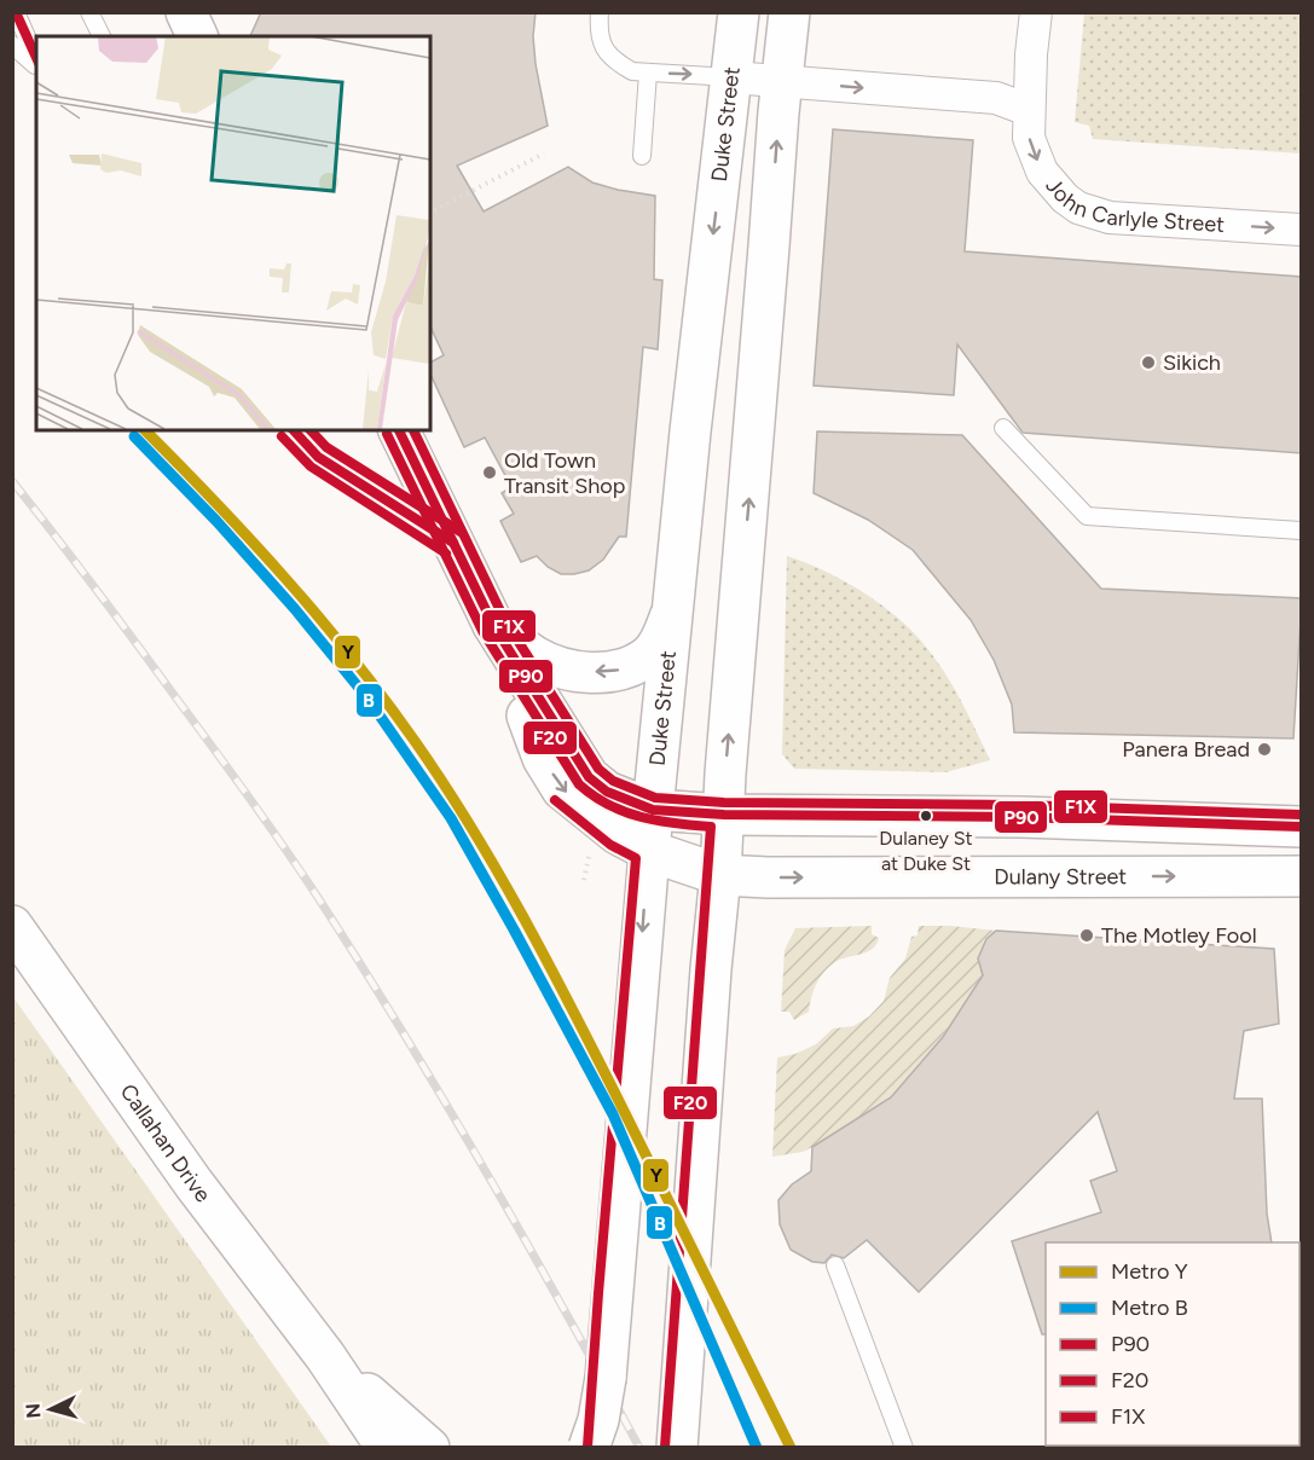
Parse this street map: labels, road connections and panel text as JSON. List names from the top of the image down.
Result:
{
  "streets": {
    "main road": ["Duke Street", "Dulany Street", "Callahan Drive"],
    "street": ["John Carlyle Street"]
  },
  "crossings": [
    ["Duke Street", "Dulany Street"]
  ],
  "one_way": ["John Carlyle Street"],
  "places": [
    "Sikich",
    "Old Town Transit Shop",
    "Panera Bread",
    "Dulaney St at Duke St",
    "The Motley Fool"
  ],
  "lines": [
    "transit line P90",
    "metro line Y",
    "transit line F1X",
    "transit line F20",
    "metro line B"
  ],
  "legend": [
    "Metro Y",
    "Metro B",
    "P90",
    "F20",
    "F1X"
  ],
  "north": "left"
}
